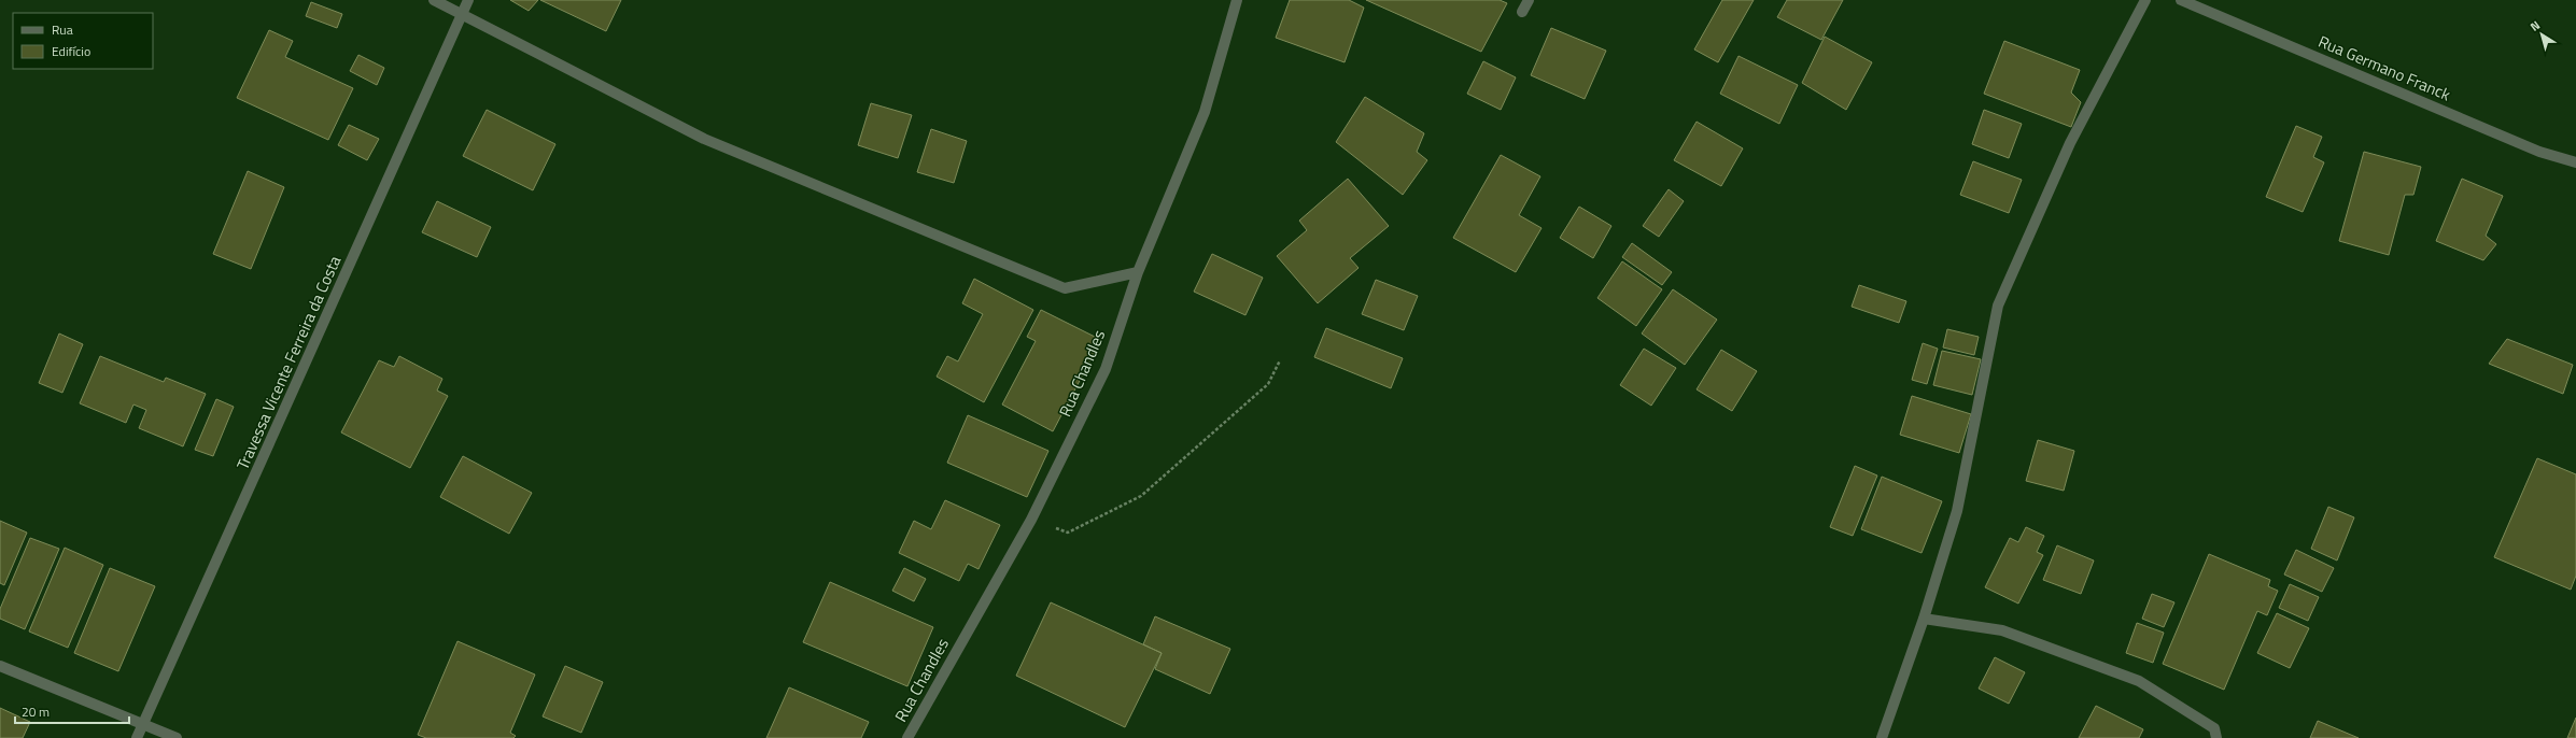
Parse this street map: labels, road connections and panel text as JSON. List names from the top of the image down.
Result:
{
  "streets": {
    "street": ["Rua Germano Franck", "Travessa Vicente Ferreira da Costa", "Rua Chandles"]
  },
  "legend": ["Rua", "Edifício"],
  "scale_bar": "20 m",
  "north": "top left"
}
